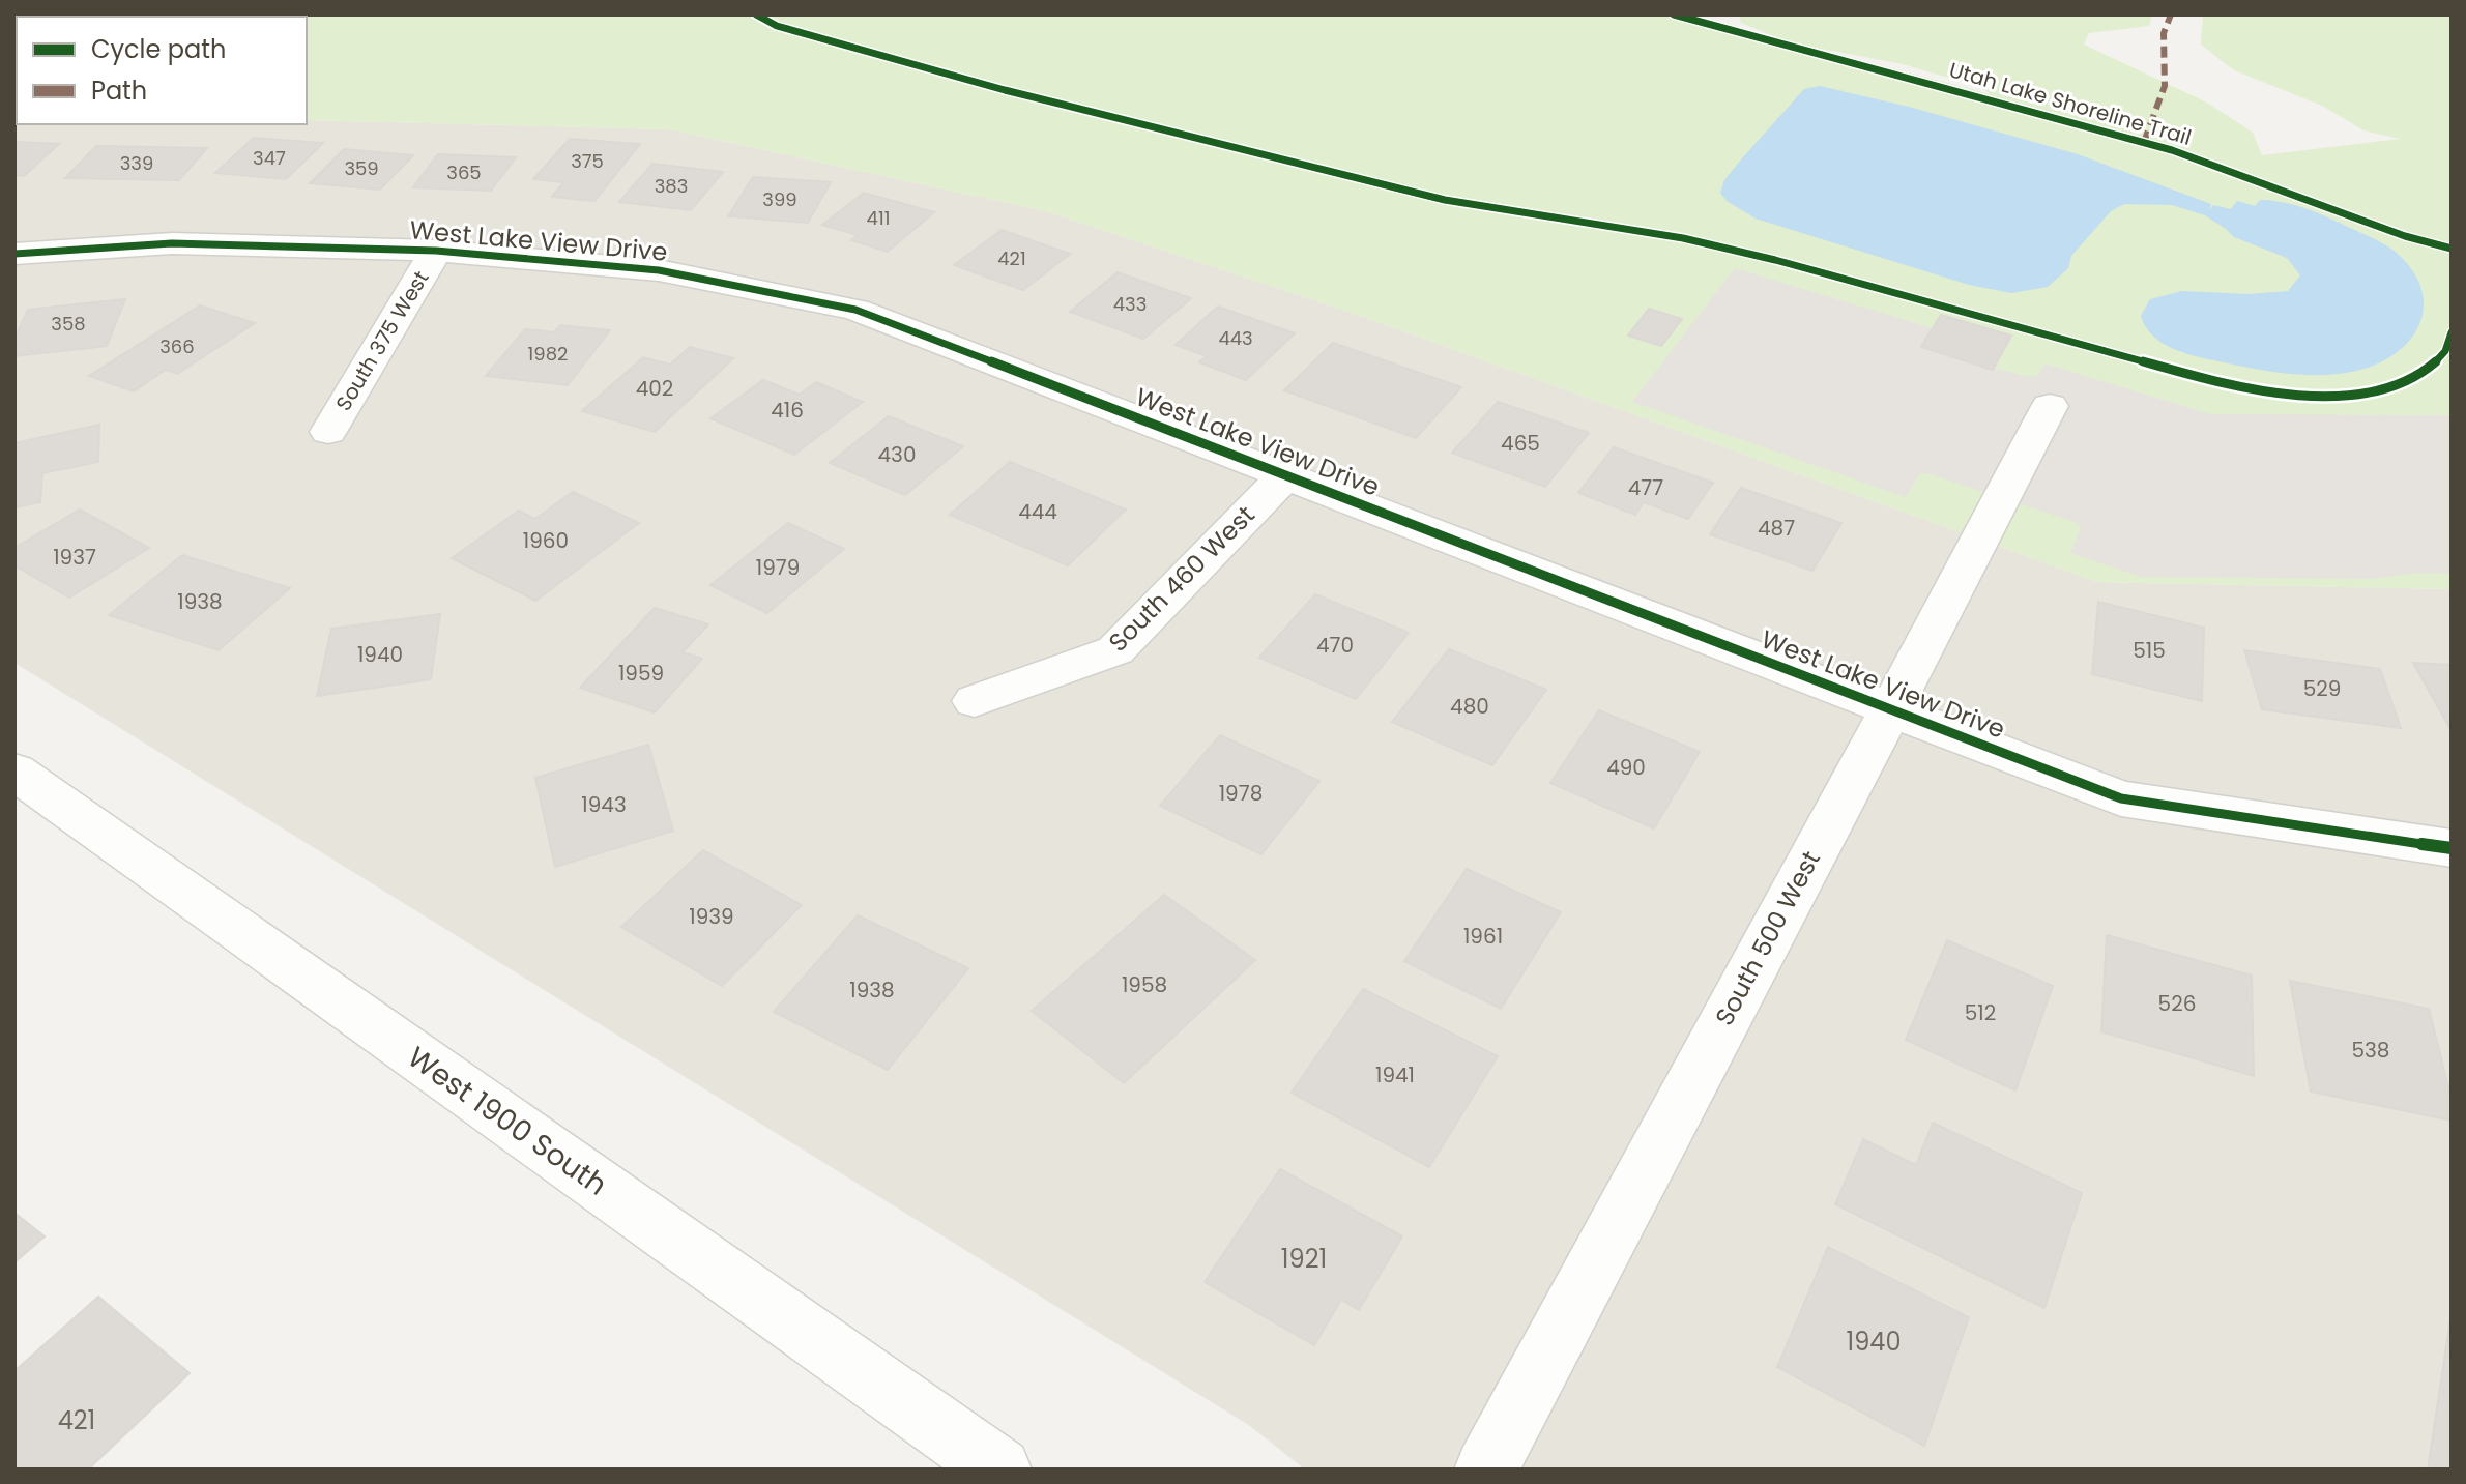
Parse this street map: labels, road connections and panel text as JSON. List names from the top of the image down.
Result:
{
  "streets": {
    "street": [
      "West Lake View Drive",
      "South 375 West",
      "South 460 West",
      "South 500 West",
      "West 1900 South"
    ],
    "cycle path": ["Utah Lake Shoreline Trail"]
  },
  "crossings": [
    ["West Lake View Drive", "South 375 West"],
    ["West Lake View Drive", "South 460 West"],
    ["West Lake View Drive", "South 500 West"]
  ],
  "house_numbers": [
    "347",
    "375",
    "339",
    "359",
    "365",
    "383",
    "399",
    "411",
    "421",
    "433",
    "358",
    "443",
    "366",
    "1982",
    "402",
    "416",
    "465",
    "430",
    "477",
    "444",
    "487",
    "1960",
    "1937",
    "1979",
    "1938",
    "470",
    "515",
    "1940",
    "1959",
    "529",
    "480",
    "490",
    "1978",
    "1943",
    "1939",
    "1961",
    "1958",
    "1938",
    "526",
    "512",
    "538",
    "1941",
    "1921",
    "1940",
    "421"
  ],
  "legend": ["Cycle path", "Path"]
}
